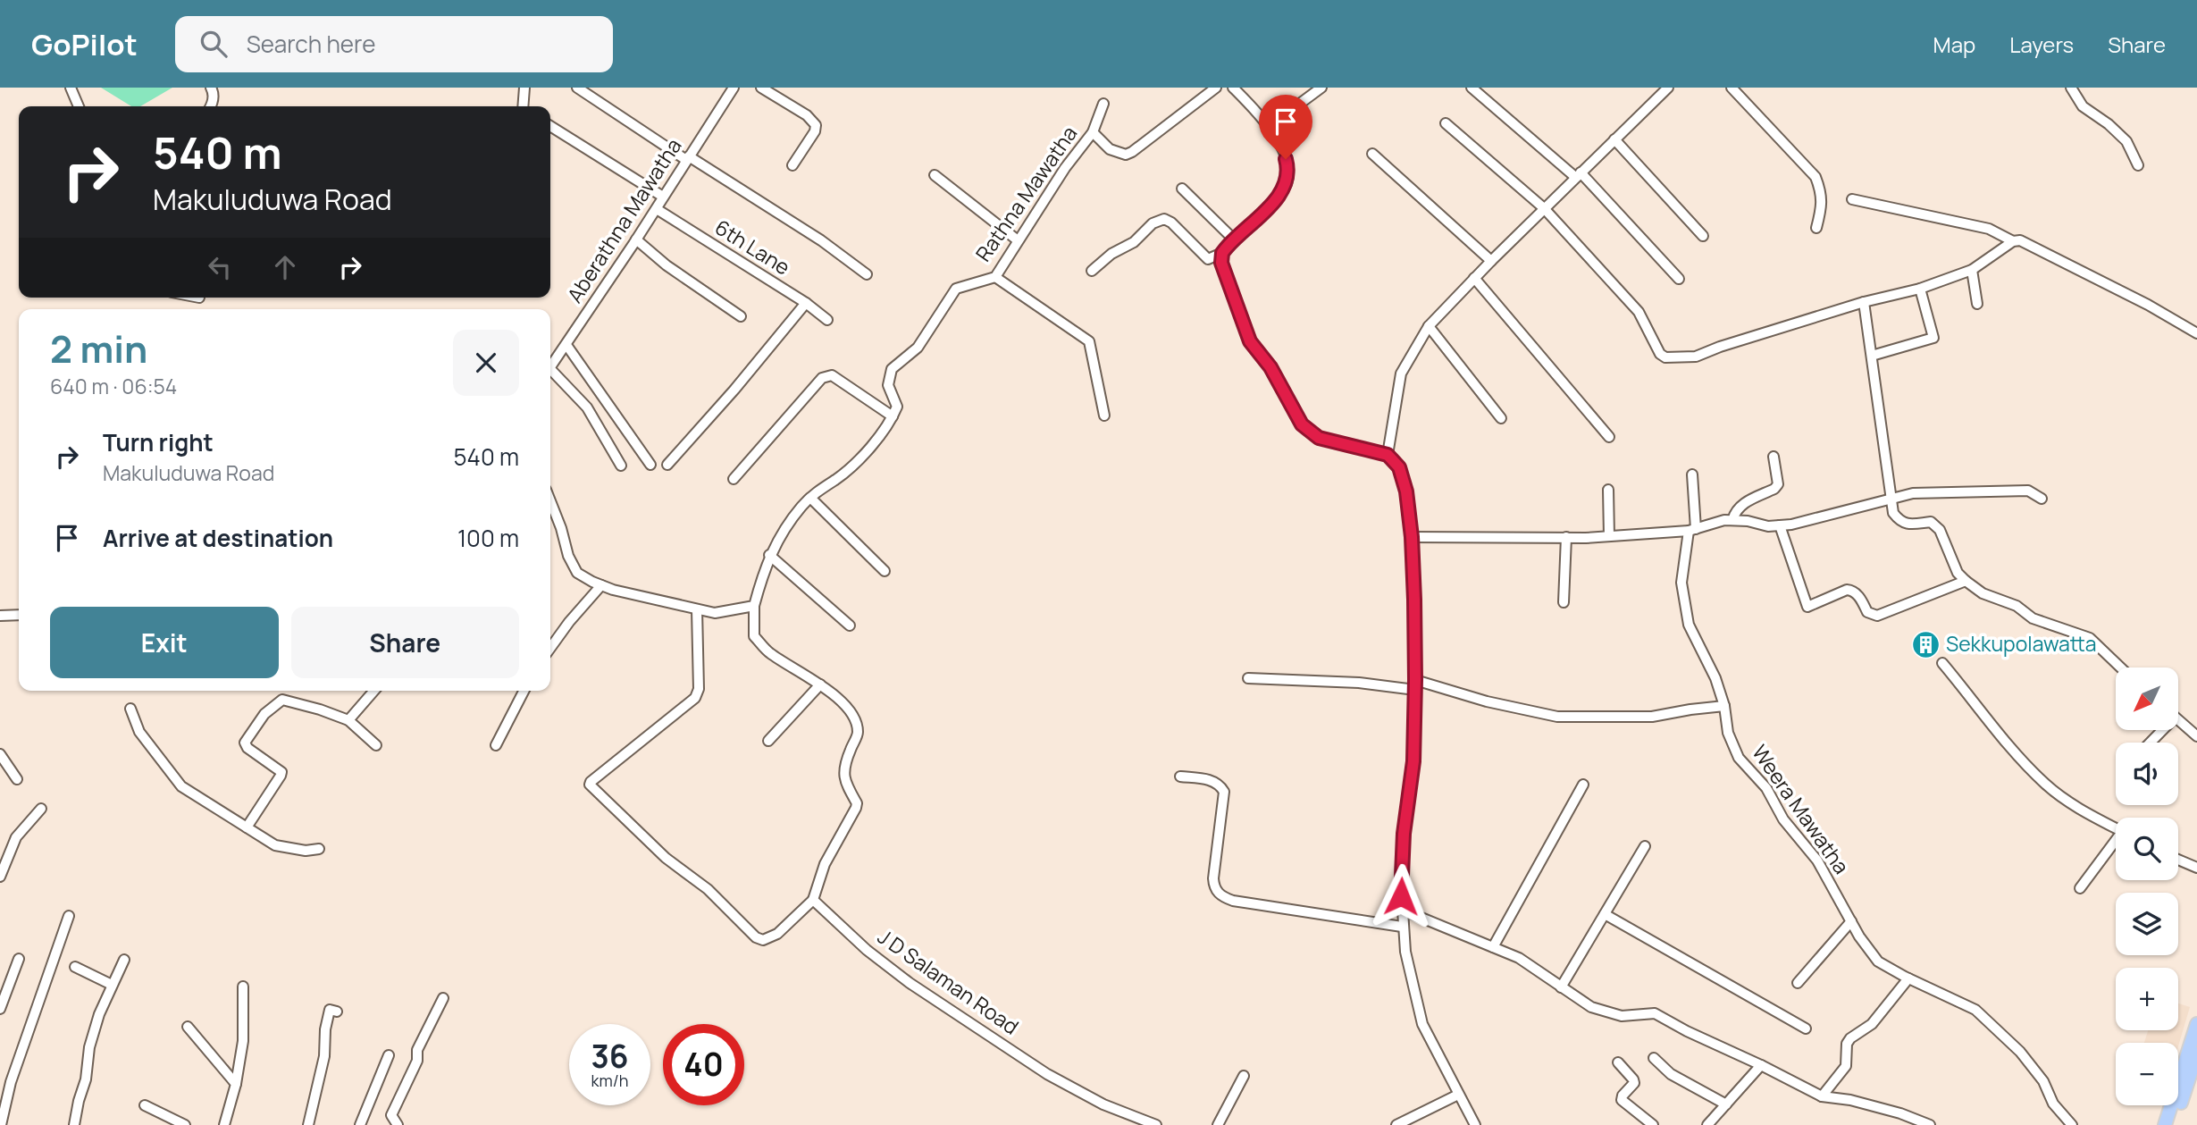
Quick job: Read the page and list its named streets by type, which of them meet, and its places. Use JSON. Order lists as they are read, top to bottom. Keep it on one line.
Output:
{"streets":{"street":["Rathna Mawatha","Aberathna Mawatha","6th Lane","Weera Mawatha","J D Salaman Road"]},"crossings":[["Aberathna Mawatha","6th Lane"]],"places":{"building":["Sekkupolawatta"]},"north":"bottom left","page":{"header":"GoPilot","search":"Search here","nav":["Map","Layers","Share"],"turn":["540 m","Makuluduwa Road"],"heading":["2 min","640 m · 06:54"],"list":[{"name":"Turn right","note":"Makuluduwa Road","value":"540 m"},{"name":"Arrive at destination","value":"100 m"}],"buttons":["Exit","Share"],"map_buttons":["+","−"],"speed":"36 km/h","limit":"40"}}
